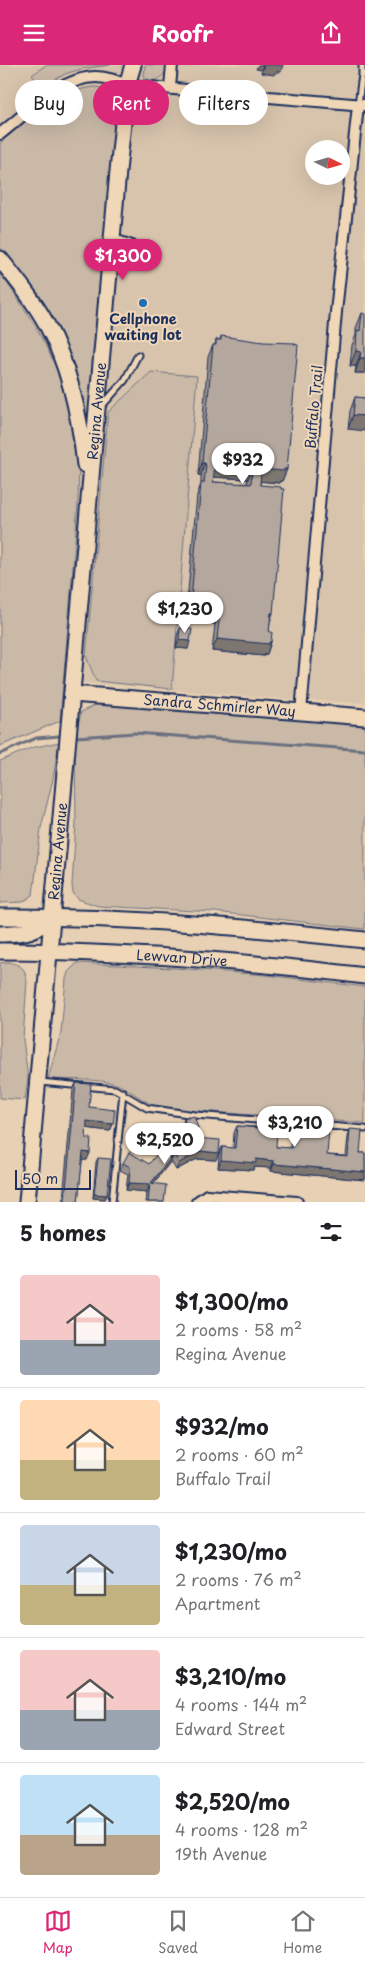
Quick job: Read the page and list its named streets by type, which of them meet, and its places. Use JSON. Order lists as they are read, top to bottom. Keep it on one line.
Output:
{"streets":{"street":["Buffalo Trail","Regina Avenue","Sandra Schmirler Way","Lewvan Drive"]},"crossings":[["Buffalo Trail","Sandra Schmirler Way"],["Regina Avenue","Sandra Schmirler Way"],["Regina Avenue","Lewvan Drive"]],"places":["Cellphone waiting lot"],"scale_bar":"50 m","north":"right","page":{"header":"Roofr","chip":["Buy","Rent","Filters"],"price":["$1,300","$932","$1,230","$3,210","$2,520"],"scale":"50 m","heading":"5 homes","list":[{"name":"$1,300/mo","note":"2 rooms · 58 m² · Regina Avenue"},{"name":"$932/mo","note":"2 rooms · 60 m² · Buffalo Trail"},{"name":"$1,230/mo","note":"2 rooms · 76 m² · Apartment"},{"name":"$3,210/mo","note":"4 rooms · 144 m² · Edward Street"},{"name":"$2,520/mo","note":"4 rooms · 128 m² · 19th Avenue"}],"tabs":["Map","Saved","Home"]}}
